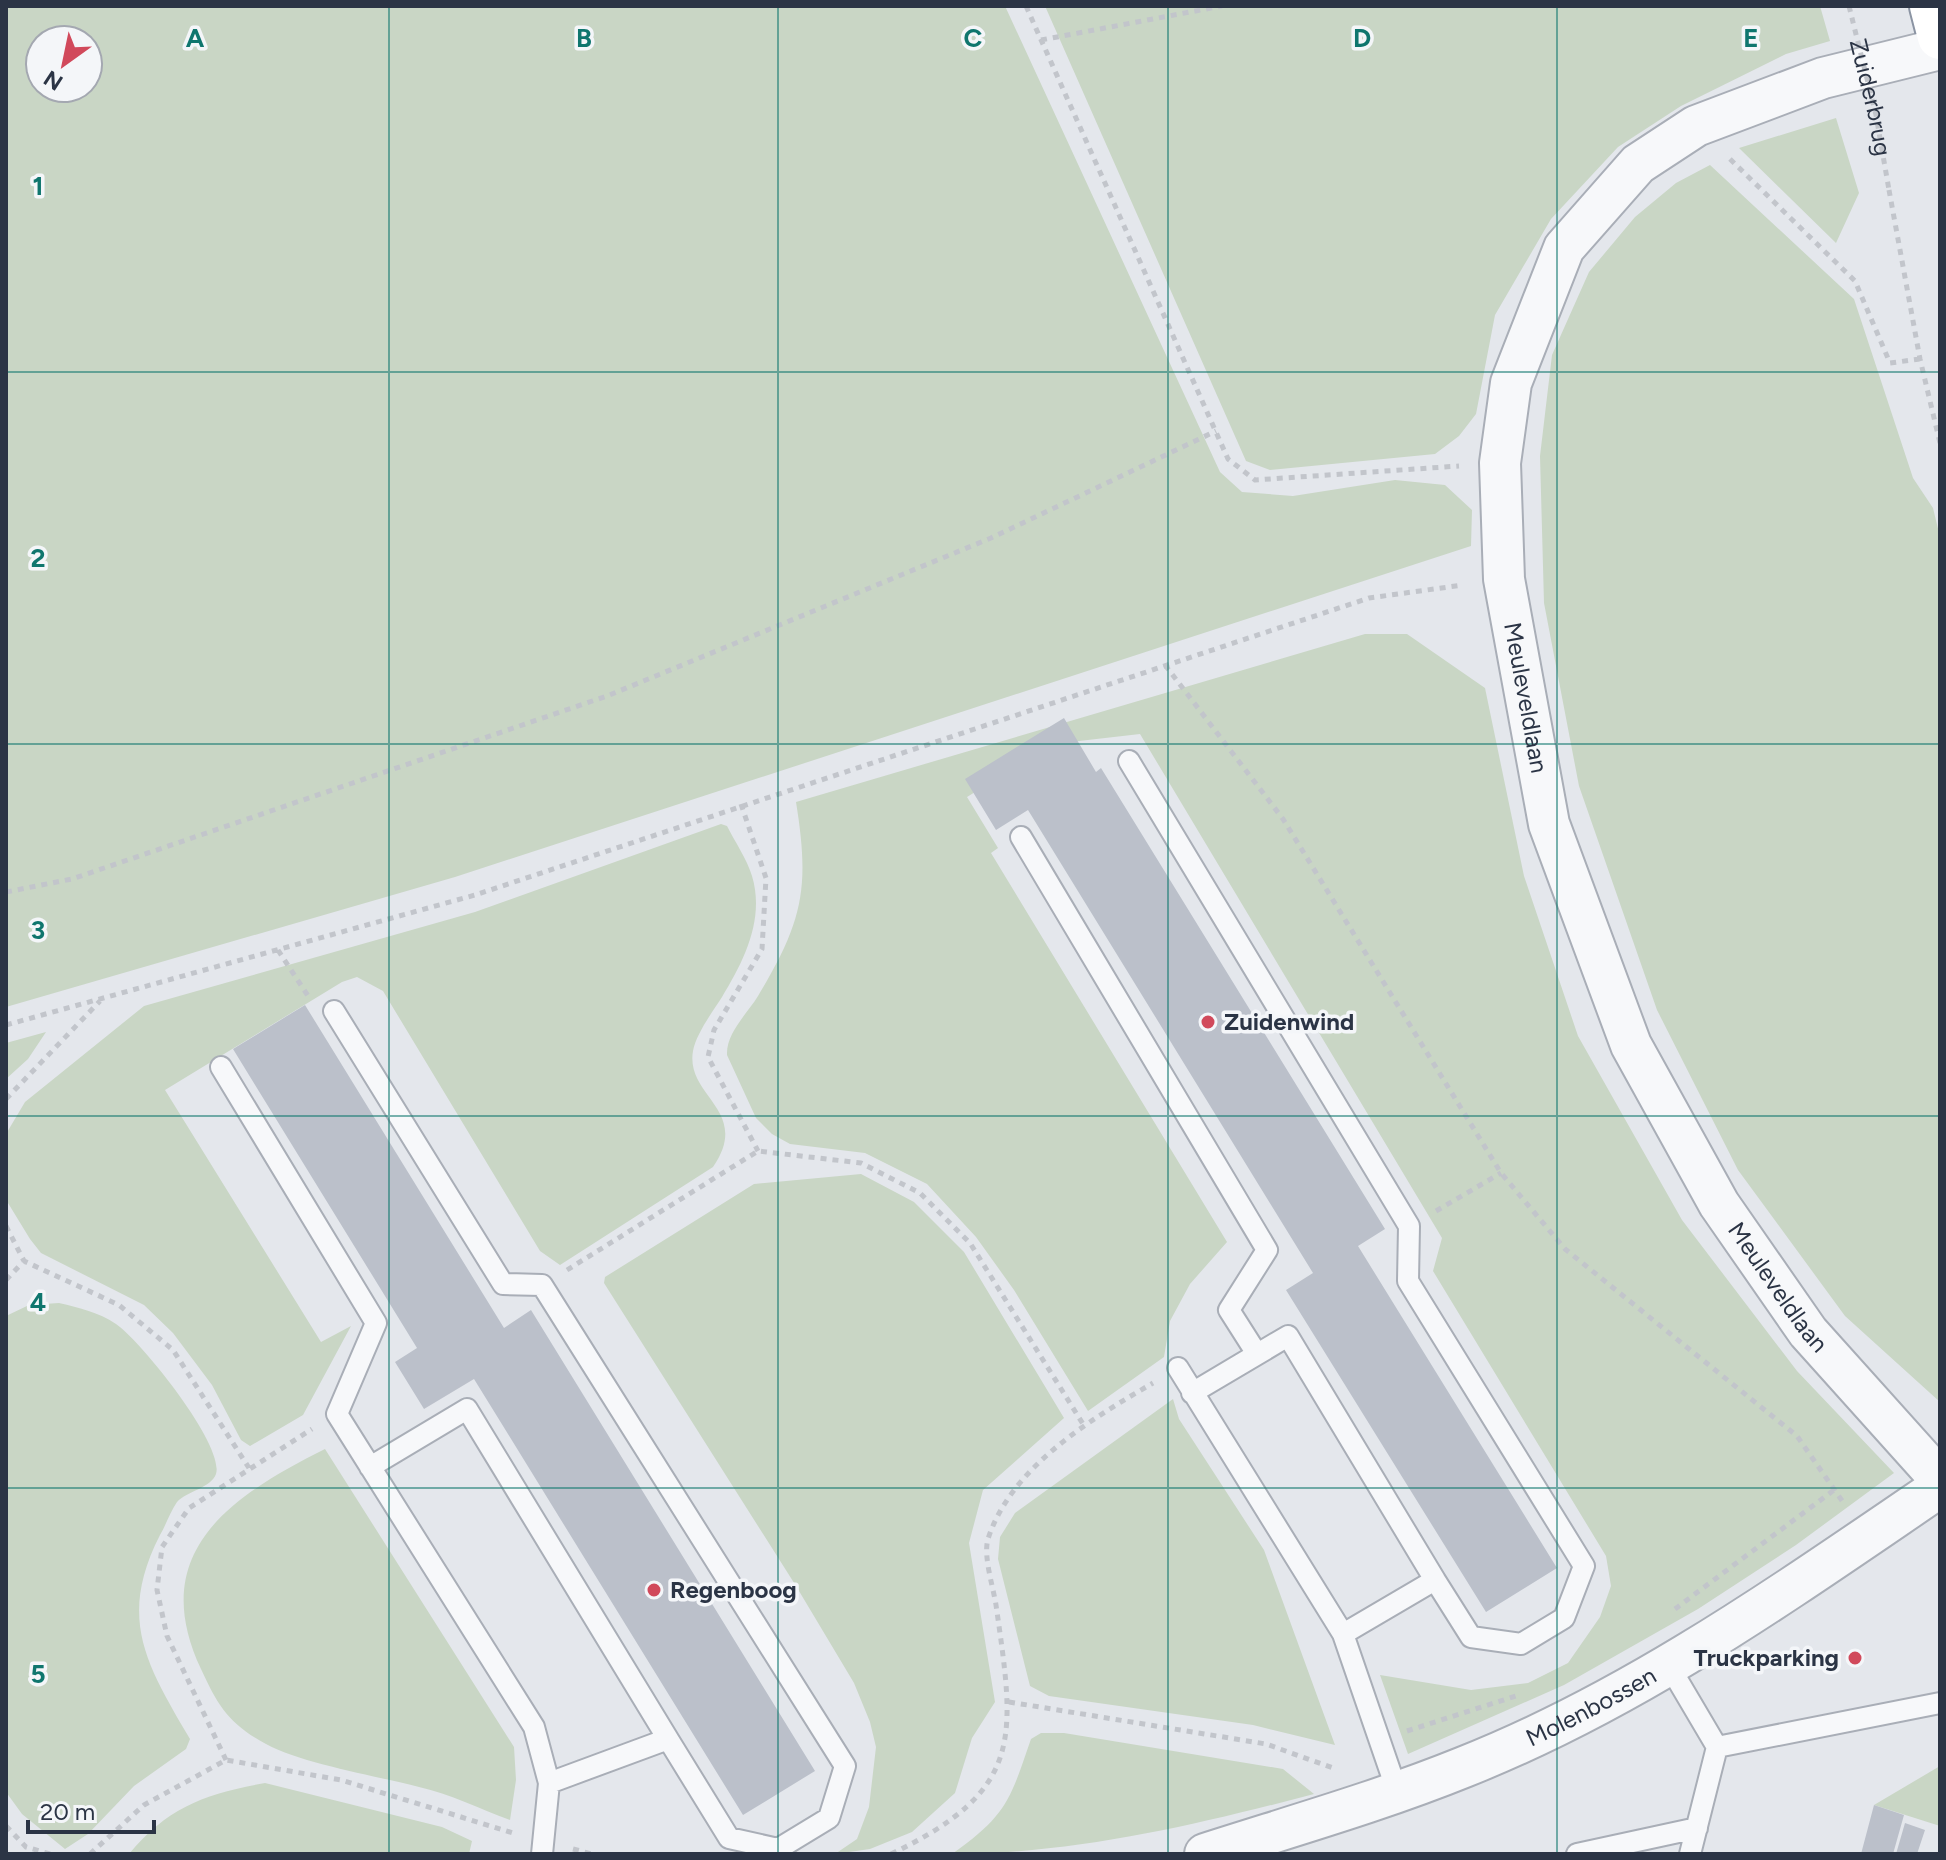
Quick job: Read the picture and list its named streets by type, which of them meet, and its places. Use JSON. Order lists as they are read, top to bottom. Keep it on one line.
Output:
{"streets":{"street":["Meuleveldlaan","Molenbossen"],"path":["Zuiderbrug"]},"places":["Zuidenwind","Regenboog","Truckparking"],"scale_bar":"20 m","north":"bottom left","grid":{"columns":["A","B","C","D","E"],"rows":["1","2","3","4","5"]}}
